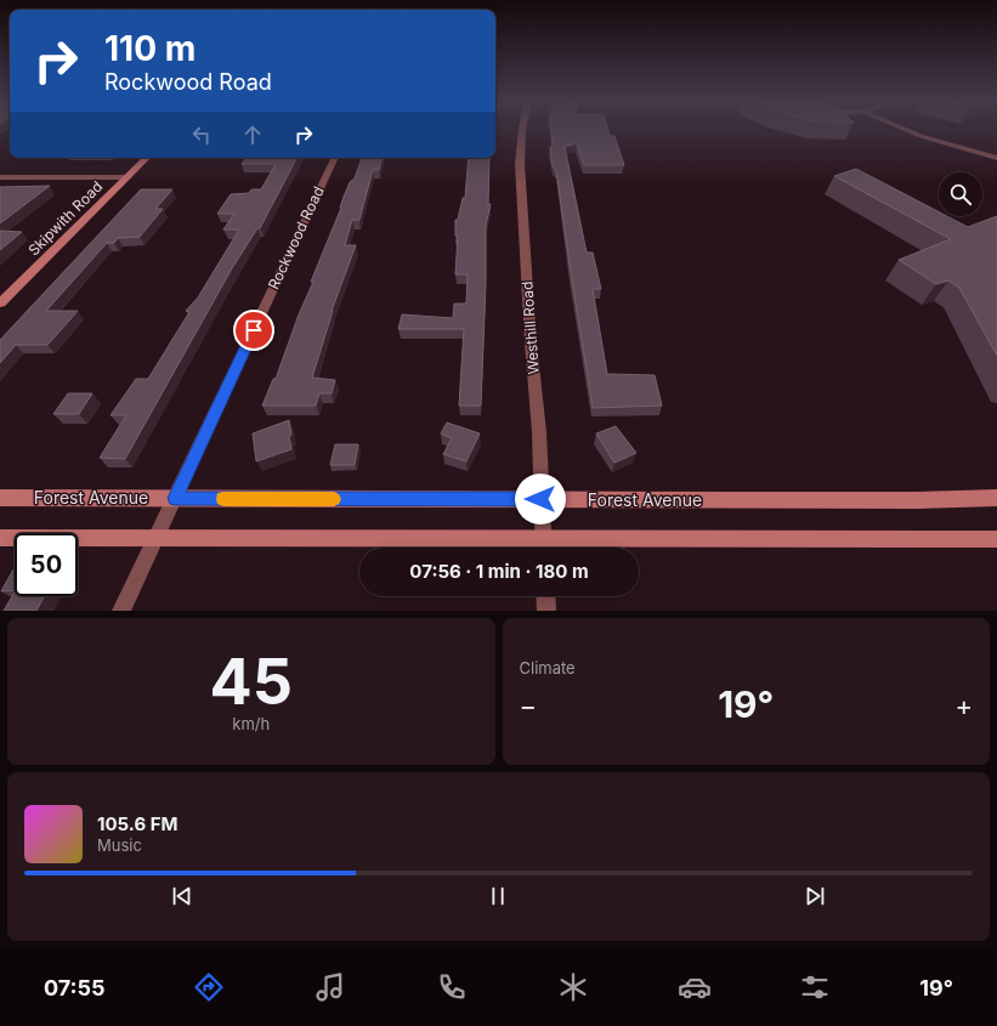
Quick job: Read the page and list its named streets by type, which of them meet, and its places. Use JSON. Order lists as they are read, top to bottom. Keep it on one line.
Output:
{"streets":{"main road":["Skipwith Road","Forest Avenue"],"street":["Rockwood Road","Westhill Road"]},"crossings":[["Rockwood Road","Forest Avenue"],["Westhill Road","Forest Avenue"]],"page":{"turn":["110 m","Rockwood Road"],"limit":"50","trip":"07:56 · 1 min · 180 m","tile":[["45","km/h"],"Climate"],"heat":["−","19°","+"],"song":["105.6 FM","Music"],"tabs":["07:55","19°"]}}
